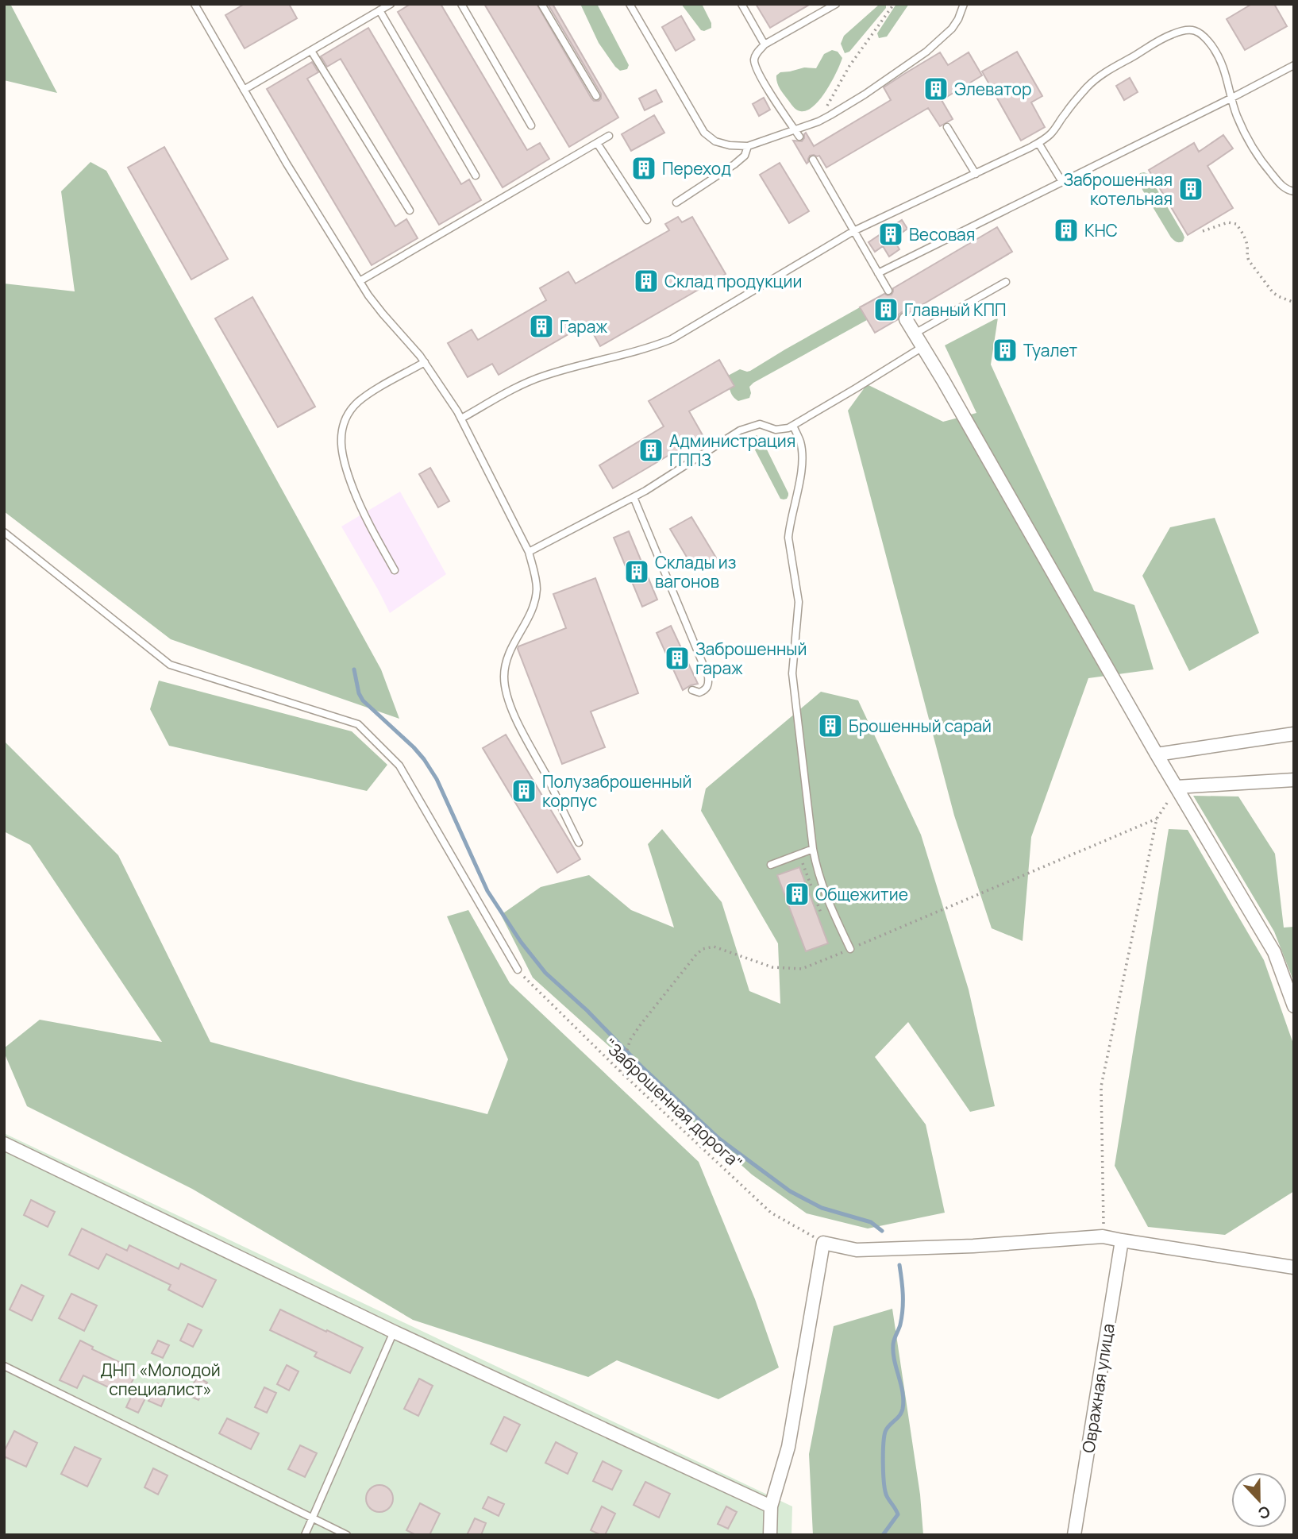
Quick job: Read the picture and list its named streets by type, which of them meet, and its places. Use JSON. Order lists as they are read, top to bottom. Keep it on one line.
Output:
{"streets":{"street":["Овражная улица"],"path":["\"Заброшенная дорога\""]},"parks":["ДНП «Молодой специалист»"],"places":{"building":["Элеватор","Переход","Заброшенная котельная","КНС","Весовая","Склад продукции","Главный КПП","Гараж","Туалет","Администрация ГППЗ","Склады из вагонов","Заброшенный гараж","Брошенный сарай","Полузаброшенный корпус","Общежитие"]},"north":"bottom"}
